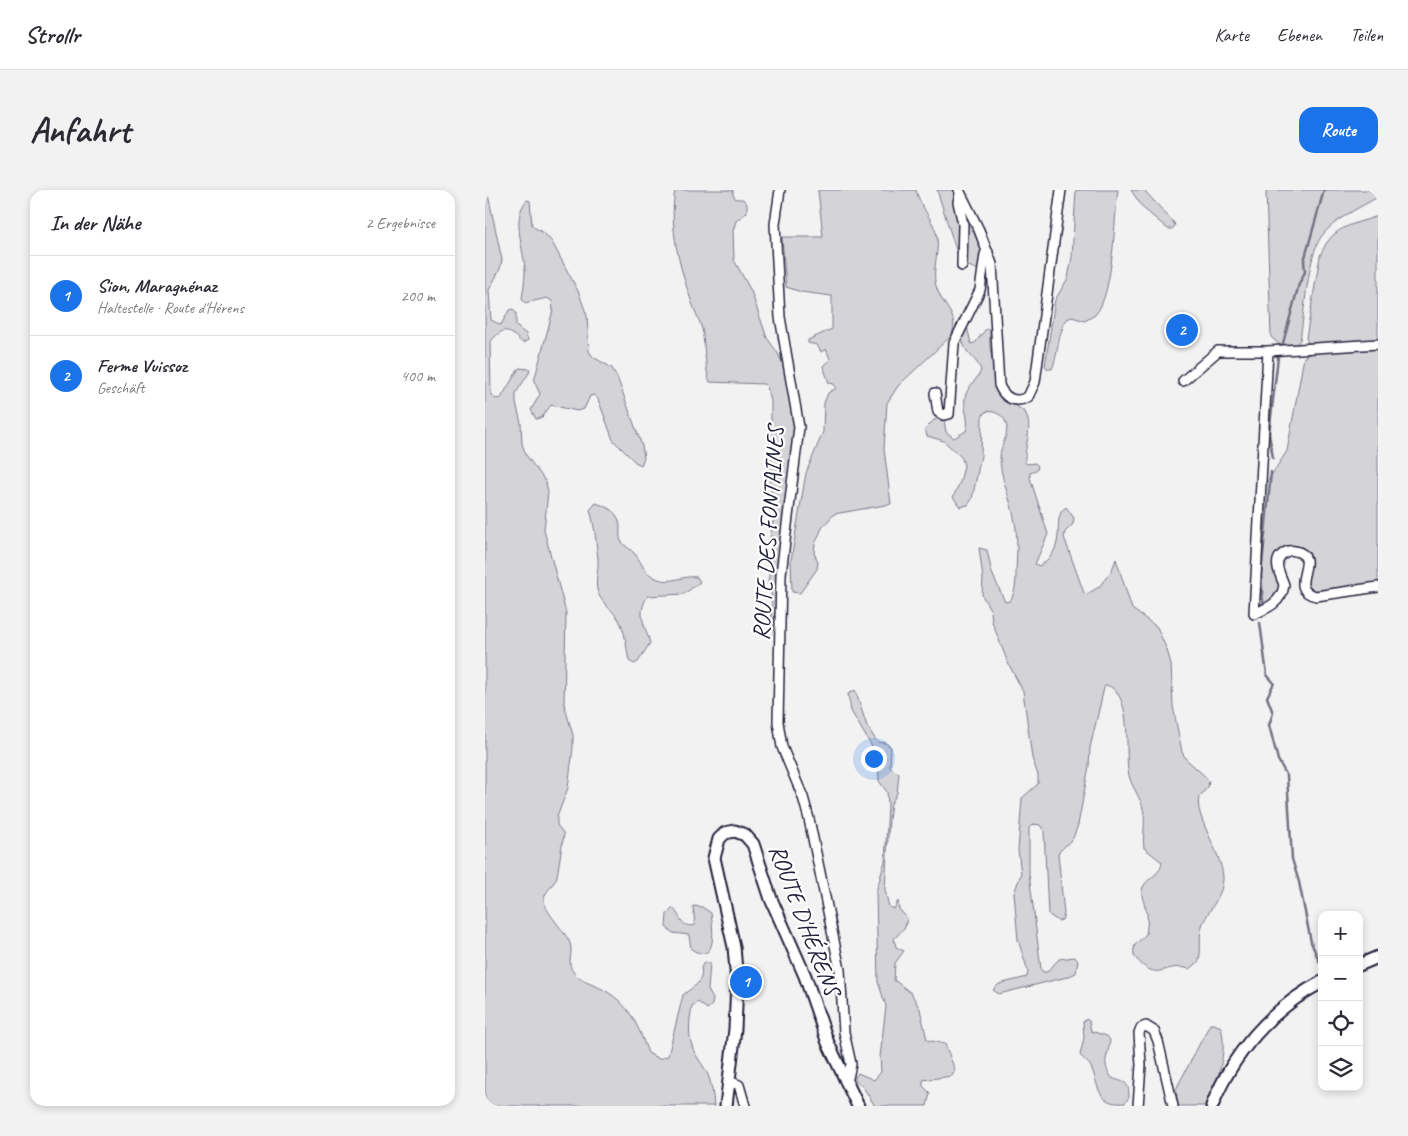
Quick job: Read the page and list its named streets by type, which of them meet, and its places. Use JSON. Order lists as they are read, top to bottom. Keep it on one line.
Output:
{"streets":{"main road":["ROUTE D'HÉRENS"],"street":["ROUTE DES FONTAINES"]},"crossings":[["ROUTE DES FONTAINES","ROUTE D'HÉRENS"]],"page":{"header":"Strollr","nav":["Karte","Ebenen","Teilen"],"buttons":"Route","title":"Anfahrt","heading":["In der Nähe","2 Ergebnisse"],"list":[{"mark":"1","name":"Sion, Maragnénaz","note":"Haltestelle · Route d'Hérens","value":"200 m"},{"mark":"2","name":"Ferme Vuissoz","note":"Geschäft","value":"400 m"}],"pins":["2","1"],"map_buttons":["+","−"]}}
